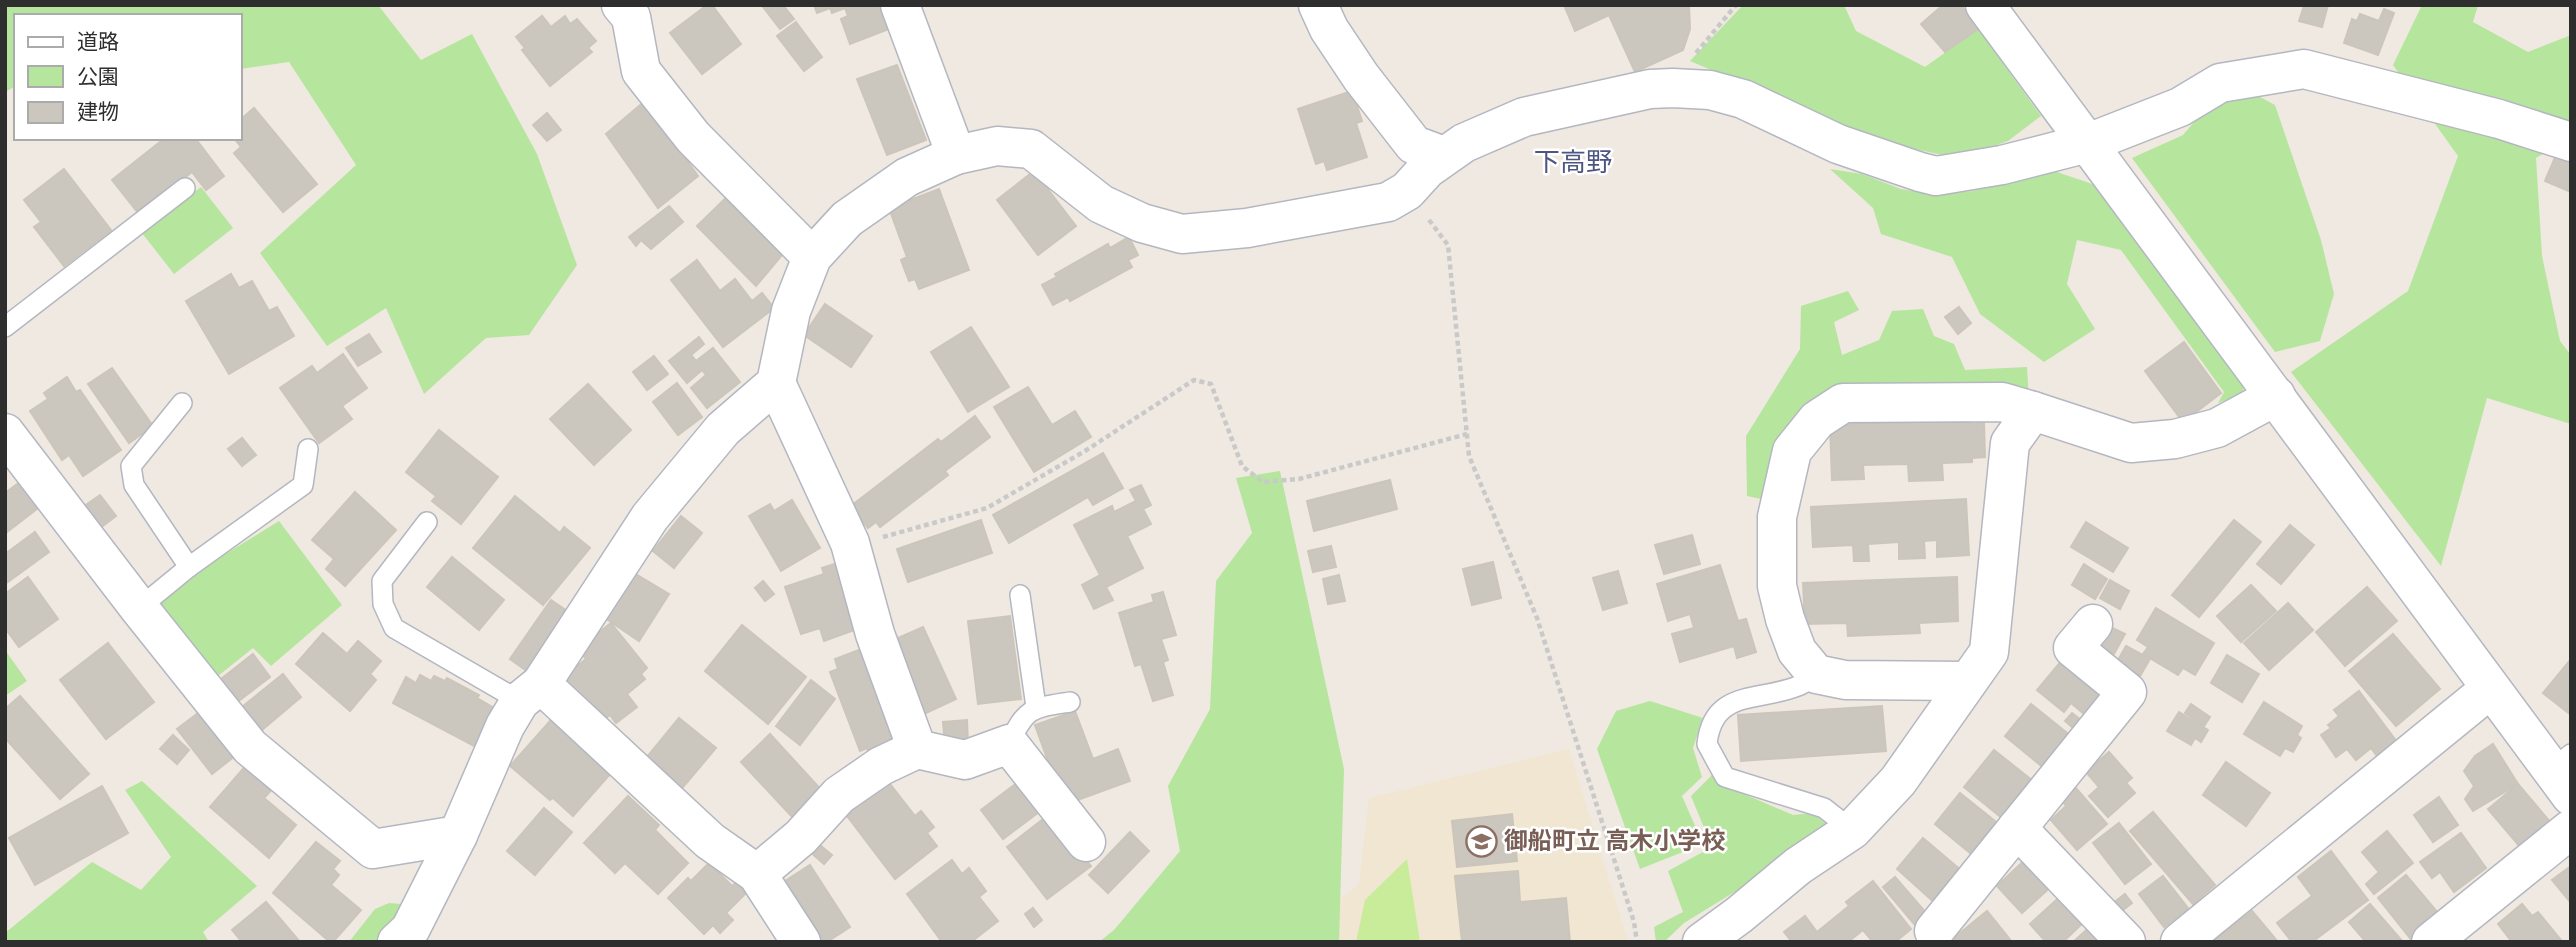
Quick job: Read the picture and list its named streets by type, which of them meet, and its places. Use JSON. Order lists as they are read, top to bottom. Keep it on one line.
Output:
{"districts":["下高野"],"places":{"school or university":["御船町立 高木小学校"]},"legend":["道路","公園","建物"]}
